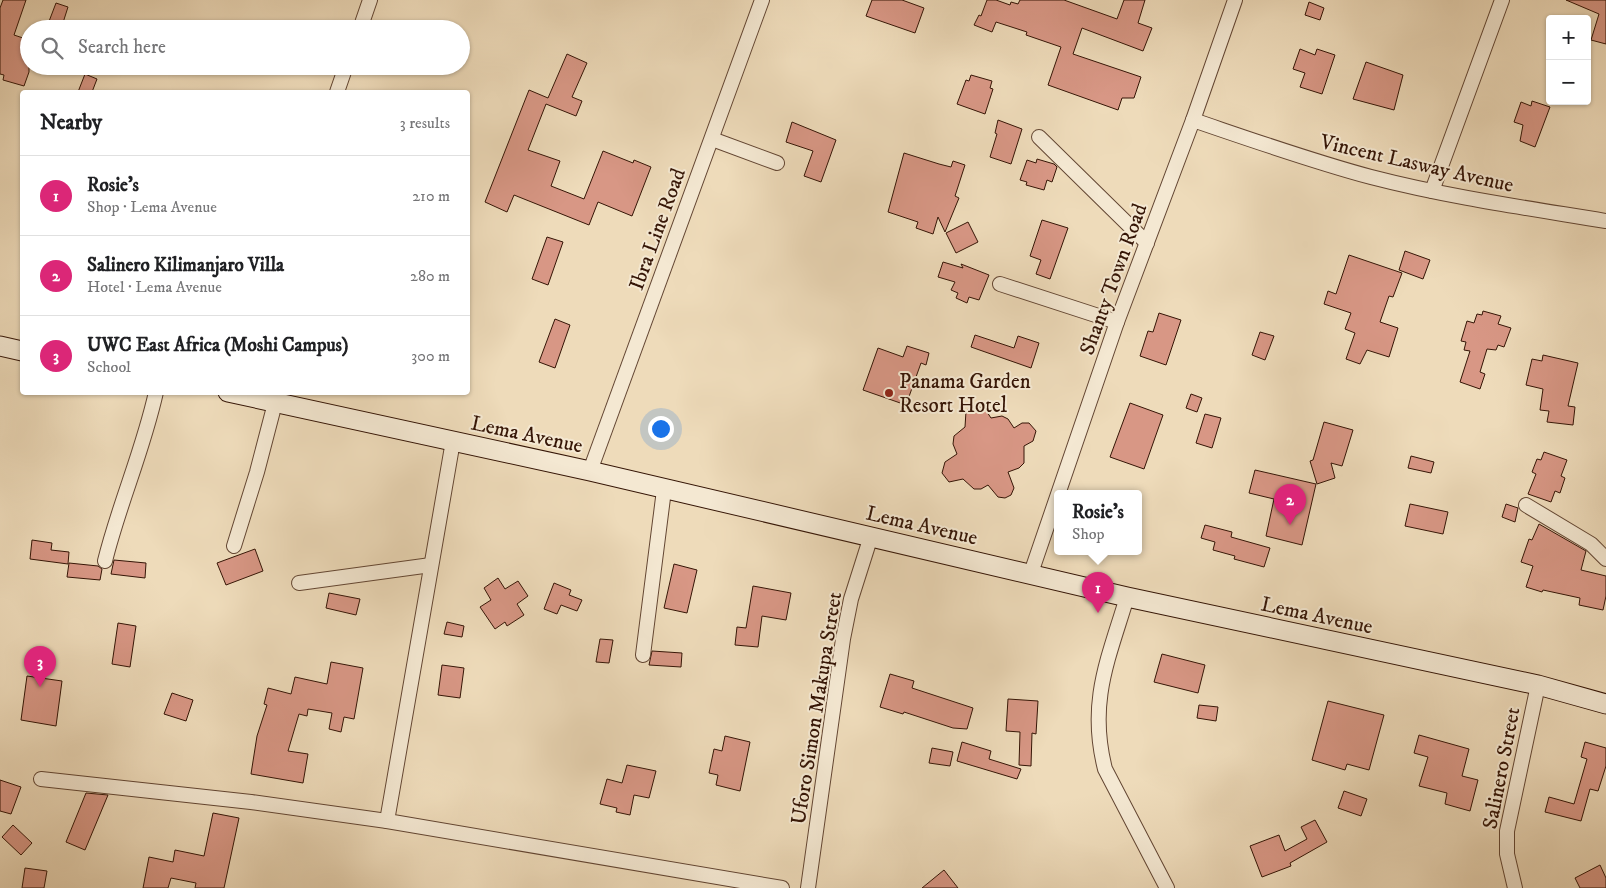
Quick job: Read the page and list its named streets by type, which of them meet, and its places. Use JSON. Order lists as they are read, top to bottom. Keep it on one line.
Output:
{"streets":{"main road":["Lema Avenue"],"street":["Vincent Lasway Avenue","Ibra Line Road","Shanty Town Road","Uforo Simon Makupa Street","Salinero Street"]},"crossings":[["Vincent Lasway Avenue","Shanty Town Road"],["Ibra Line Road","Lema Avenue"],["Shanty Town Road","Lema Avenue"],["Lema Avenue","Uforo Simon Makupa Street"],["Lema Avenue","Salinero Street"]],"places":["Panama Garden Resort Hotel"],"page":{"map_buttons":["+","−"],"search":"Search here","heading":["Nearby","3 results"],"list":[{"mark":"1","name":"Rosie's","note":"Shop · Lema Avenue","value":"210 m"},{"mark":"2","name":"Salinero Kilimanjaro Villa","note":"Hotel · Lema Avenue","value":"280 m"},{"mark":"3","name":"UWC East Africa (Moshi Campus)","note":"School","value":"300 m"}],"pins":["2","1","3"],"popup":["Rosie's","Shop"]}}
